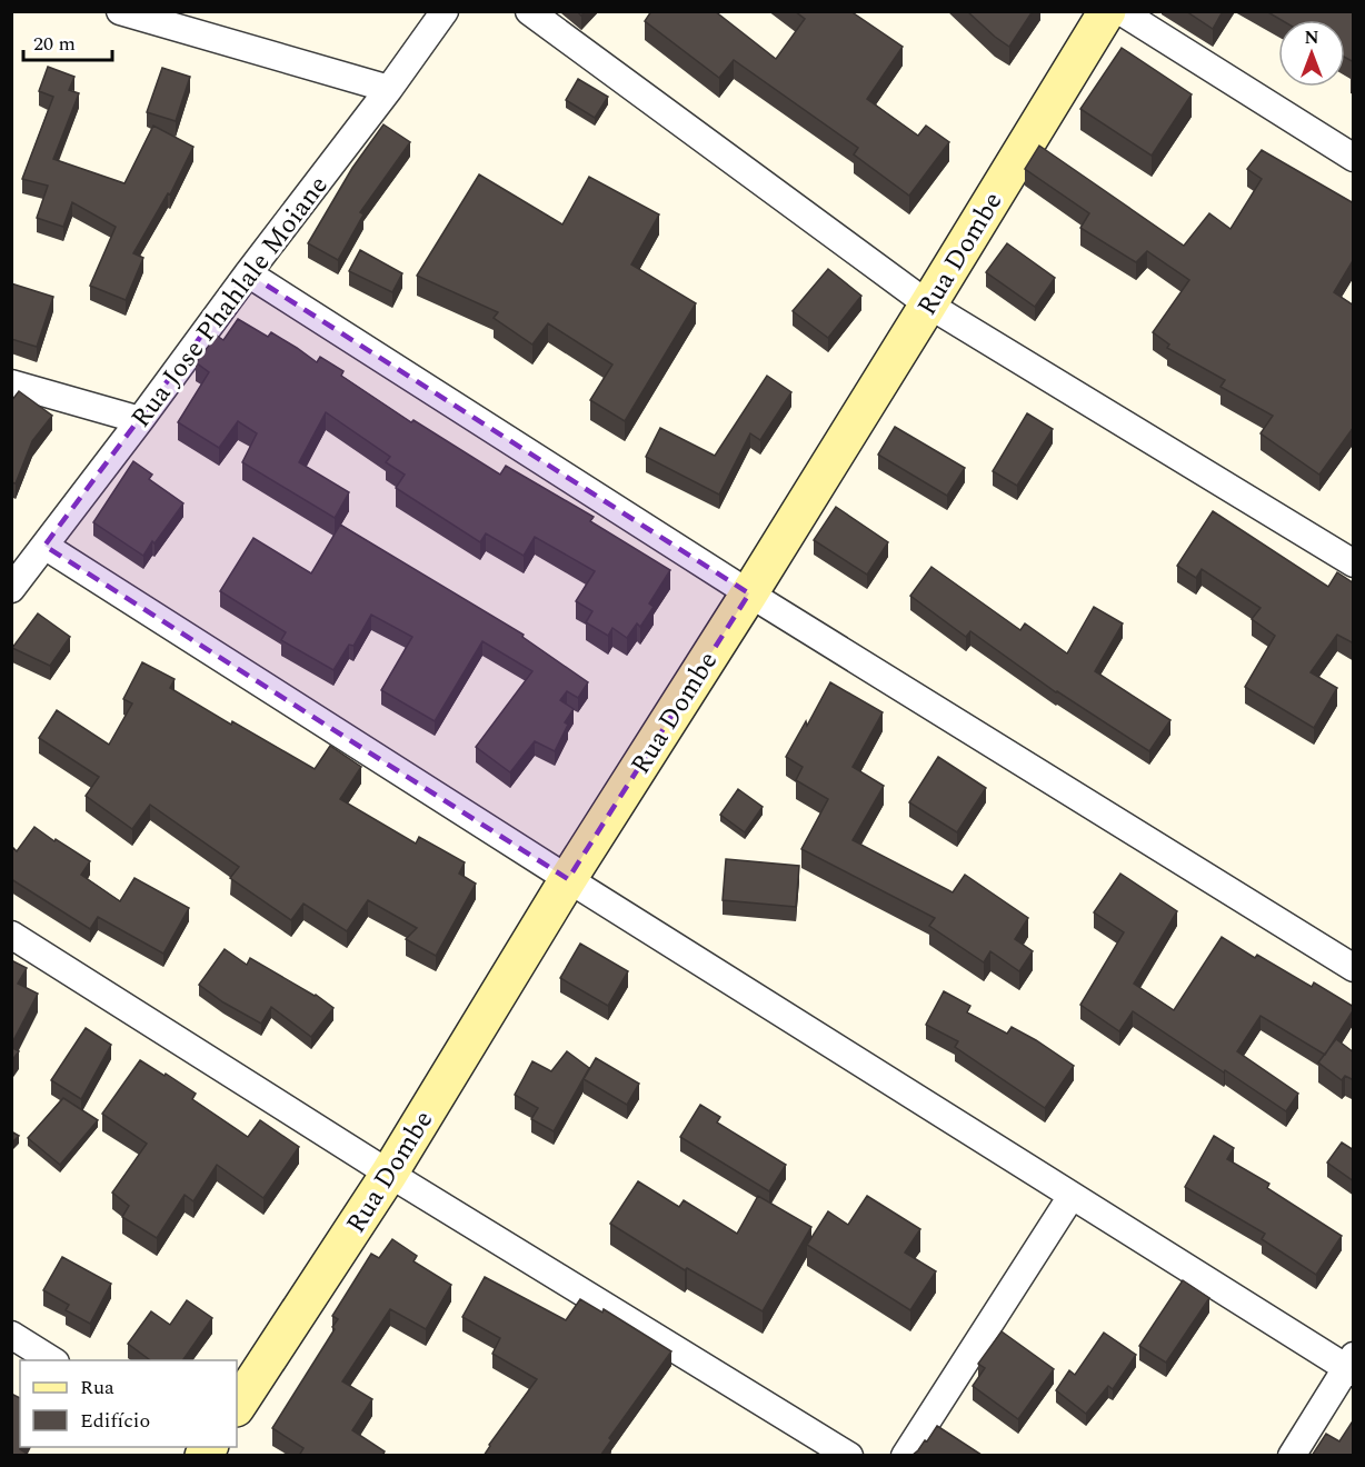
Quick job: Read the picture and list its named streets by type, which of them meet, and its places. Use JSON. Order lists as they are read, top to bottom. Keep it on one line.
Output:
{"streets":{"street":["Rua Dombe","Rua Jose Phahlale Moiane"]},"legend":["Rua","Edifício"],"scale_bar":"20 m","north":"top"}
